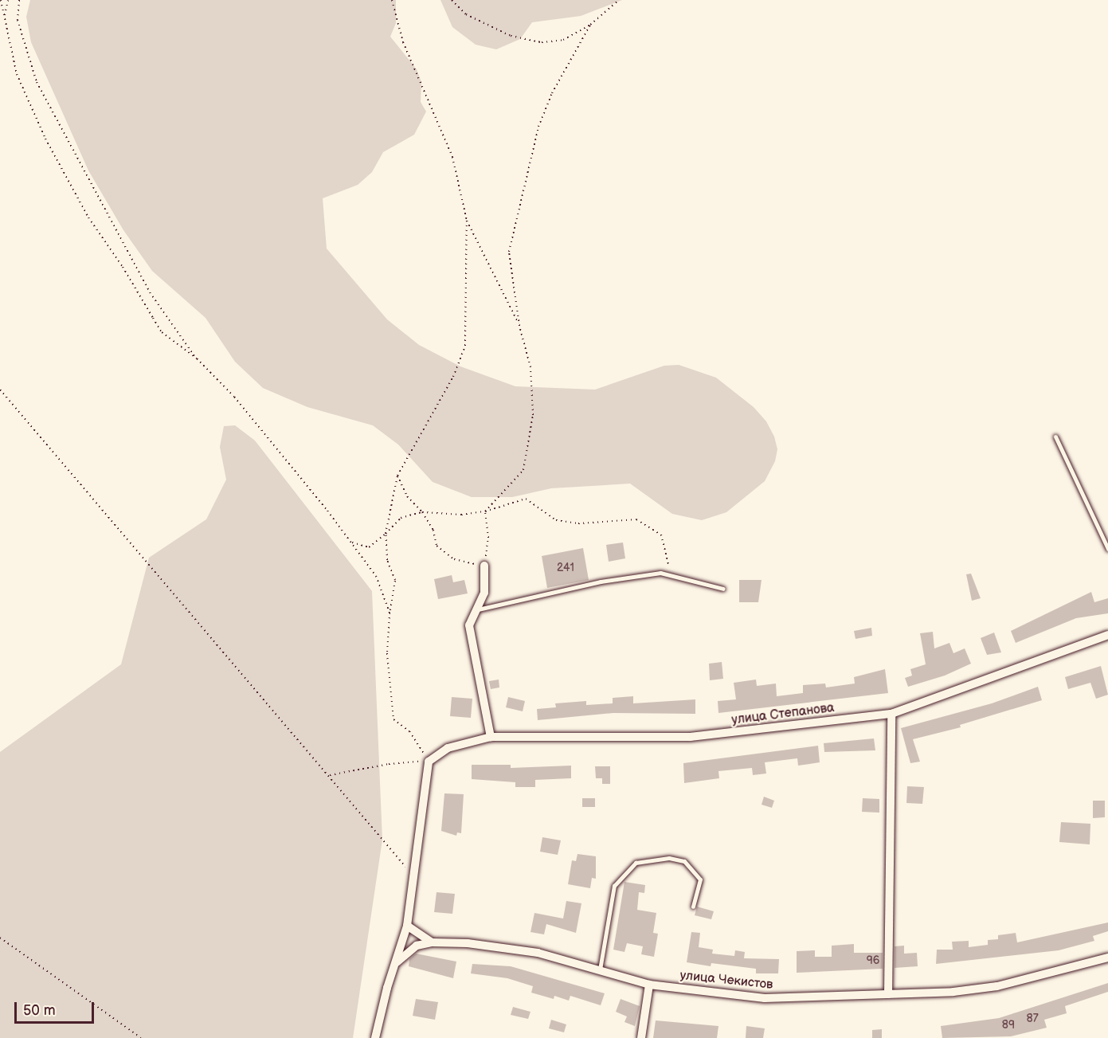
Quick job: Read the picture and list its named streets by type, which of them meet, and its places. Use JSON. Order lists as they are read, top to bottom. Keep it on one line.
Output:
{"streets":{"street":["улица Степанова","улица Чекистов"]},"house_numbers":["241","96","87","89"],"scale_bar":"50 m"}
